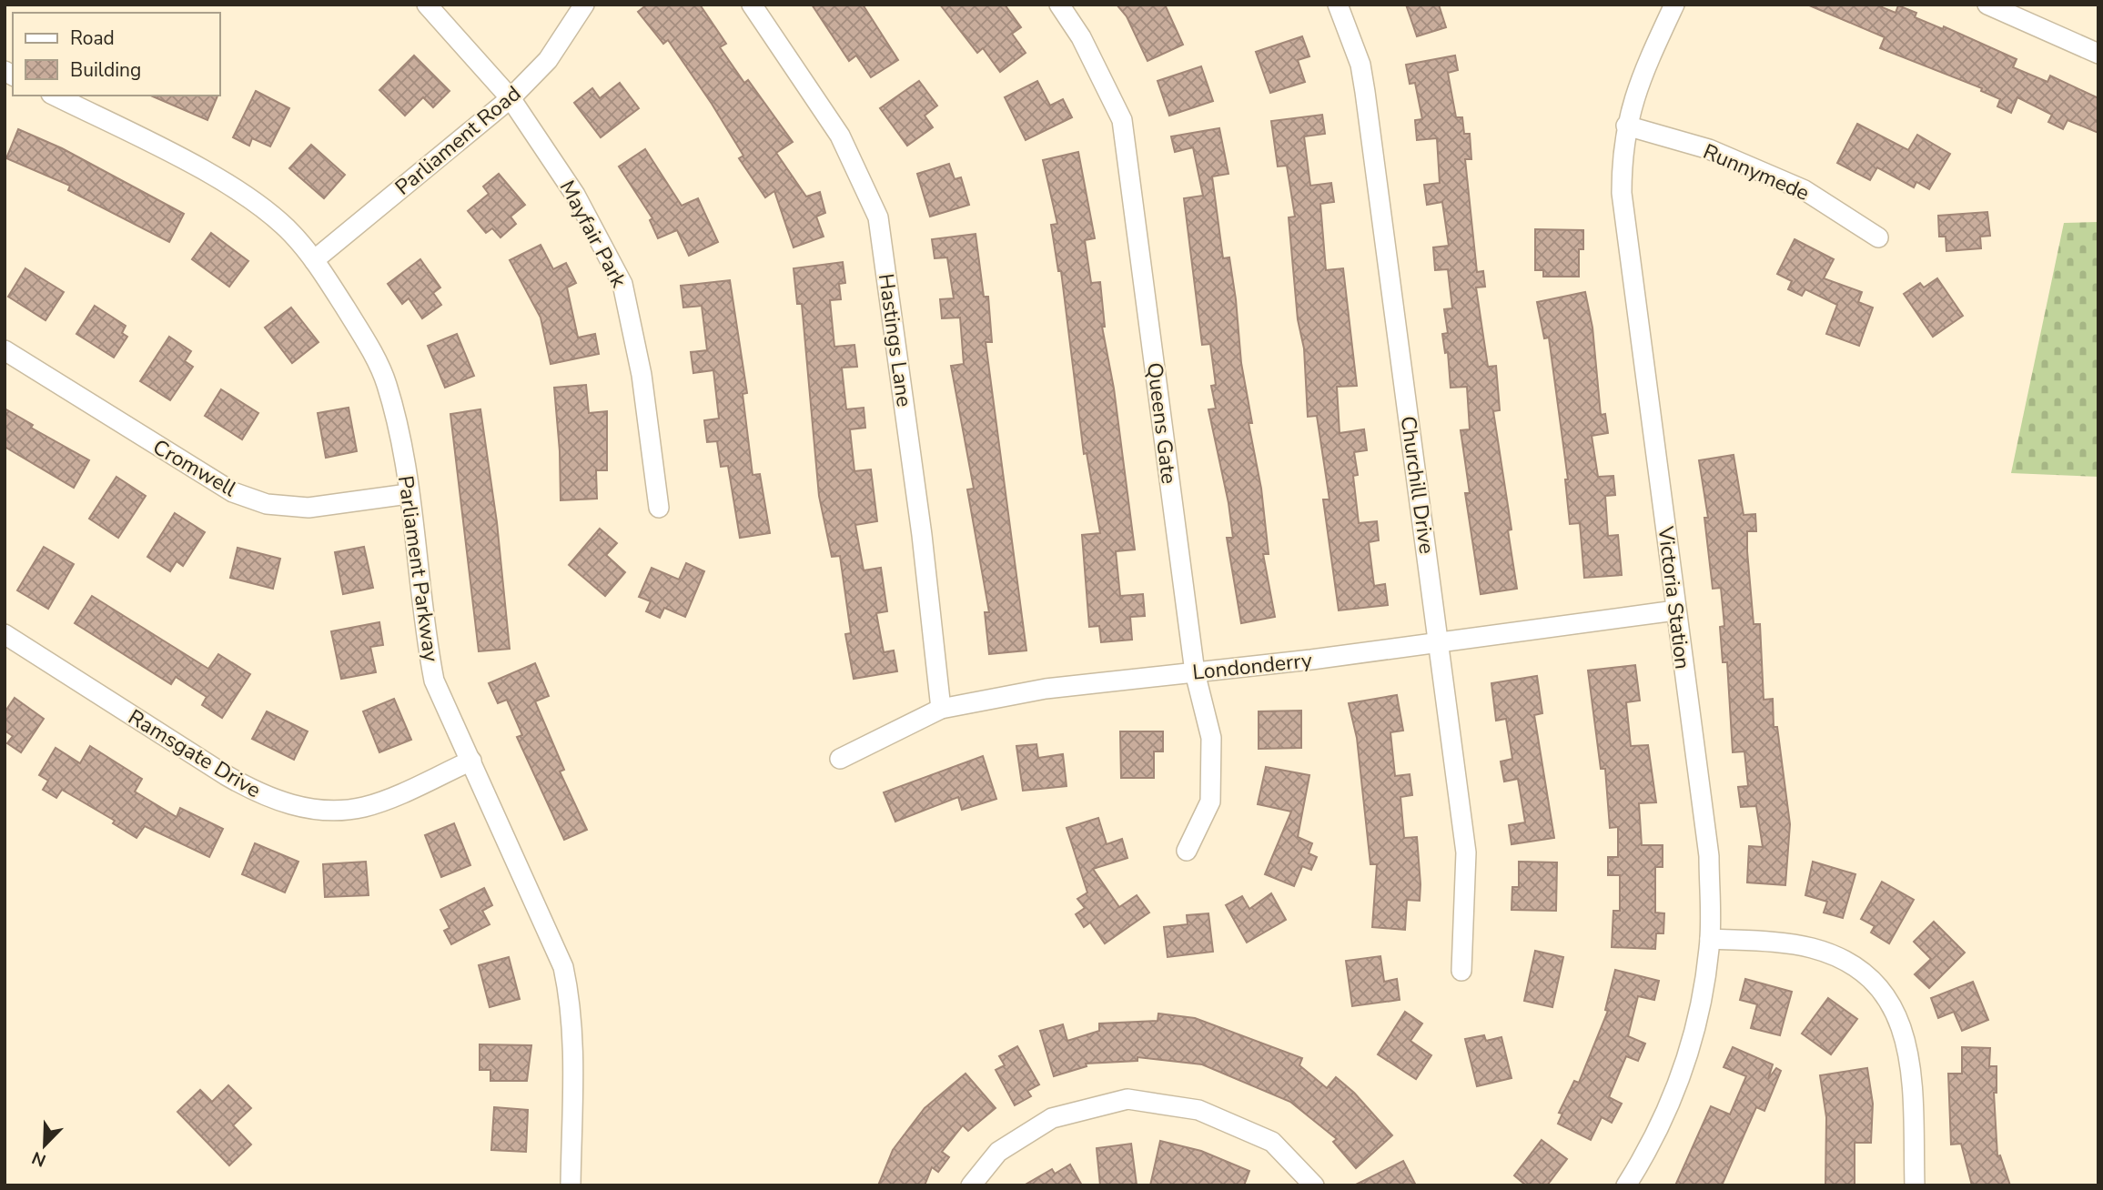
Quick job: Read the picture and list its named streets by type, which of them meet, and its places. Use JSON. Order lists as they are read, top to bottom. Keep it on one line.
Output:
{"streets":{"street":["Parliament Road","Runnymede","Mayfair Park","Hastings Lane","Queens Gate","Cromwell","Churchill Drive","Parliament Parkway","Victoria Station","Londonderry","Ramsgate Drive"]},"crossings":[["Parliament Road","Mayfair Park"],["Parliament Road","Parliament Parkway"],["Runnymede","Victoria Station"],["Hastings Lane","Londonderry"],["Queens Gate","Londonderry"],["Cromwell","Parliament Parkway"],["Churchill Drive","Londonderry"],["Parliament Parkway","Ramsgate Drive"],["Victoria Station","Londonderry"]],"legend":["Road","Building"],"north":"bottom left"}
